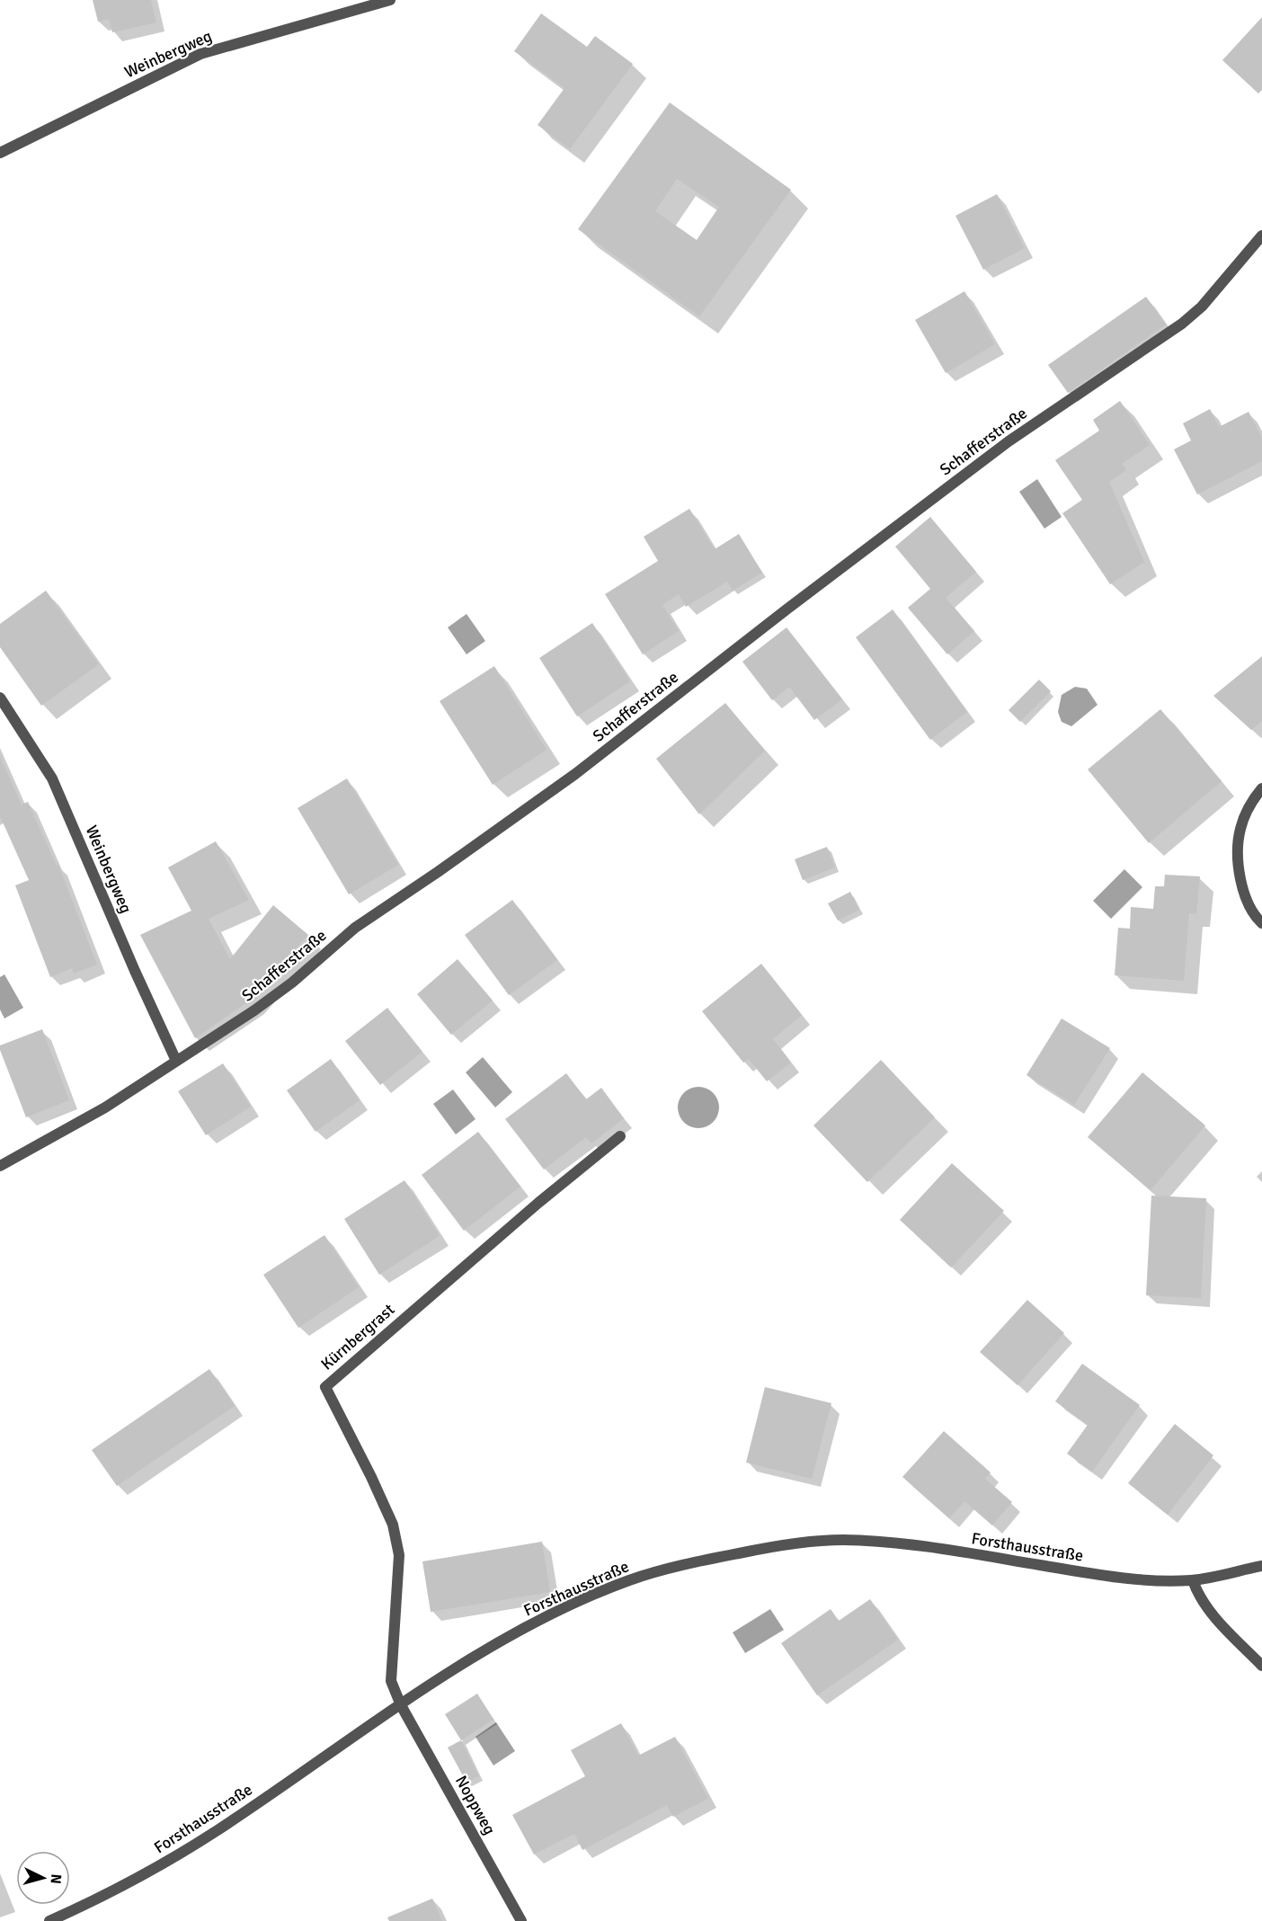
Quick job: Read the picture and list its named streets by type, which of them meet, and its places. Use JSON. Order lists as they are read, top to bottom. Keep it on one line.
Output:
{"streets":{"street":["Weinbergweg","Schafferstraße","Kürnbergrast","Forsthausstraße","Noppweg"]},"crossings":[["Weinbergweg","Schafferstraße"],["Kürnbergrast","Forsthausstraße"],["Kürnbergrast","Noppweg"],["Forsthausstraße","Noppweg"]],"north":"right"}
